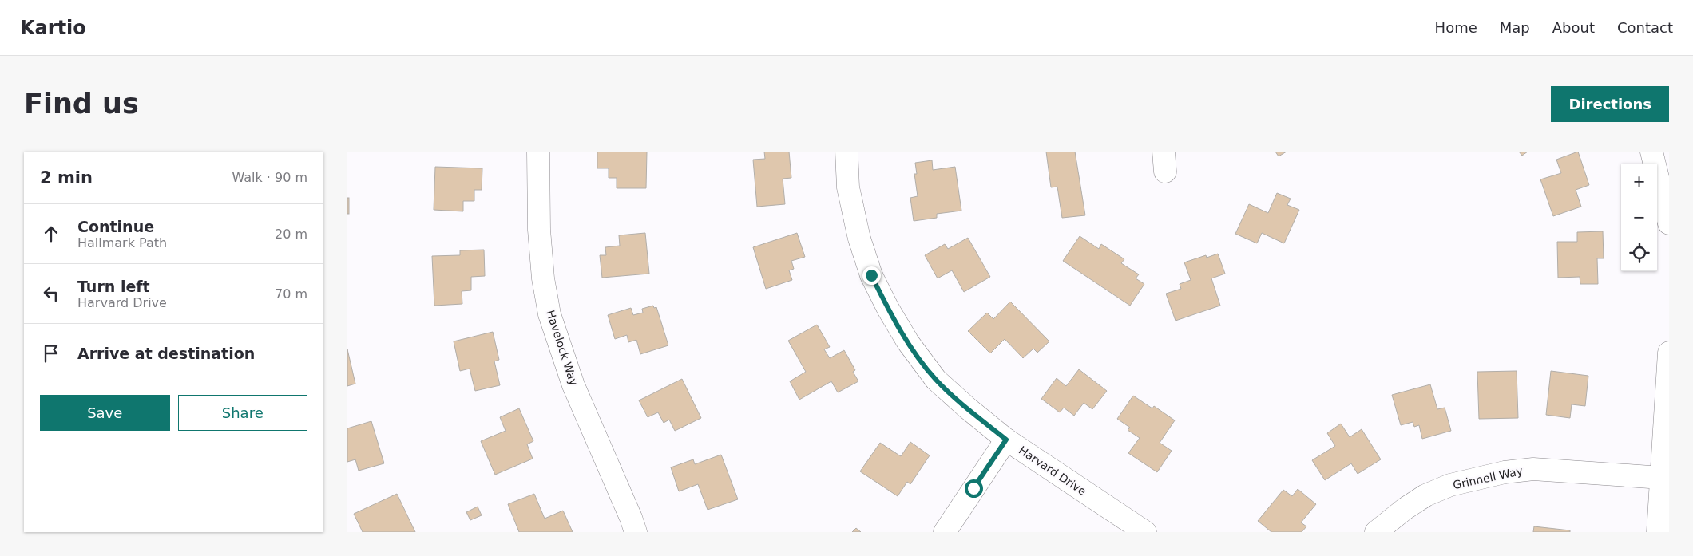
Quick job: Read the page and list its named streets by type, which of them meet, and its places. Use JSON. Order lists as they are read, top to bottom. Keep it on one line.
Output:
{"streets":{"street":["Havelock Way","Harvard Drive","Grinnell Way"]},"page":{"header":"Kartio","nav":["Home","Map","About","Contact"],"buttons":["Directions",["Save","Share"]],"title":"Find us","heading":["2 min","Walk · 90 m"],"map_buttons":["+","−"],"list":[["Continue","Hallmark Path","20 m"],["Turn left","Harvard Drive","70 m"],"Arrive at destination"]}}
